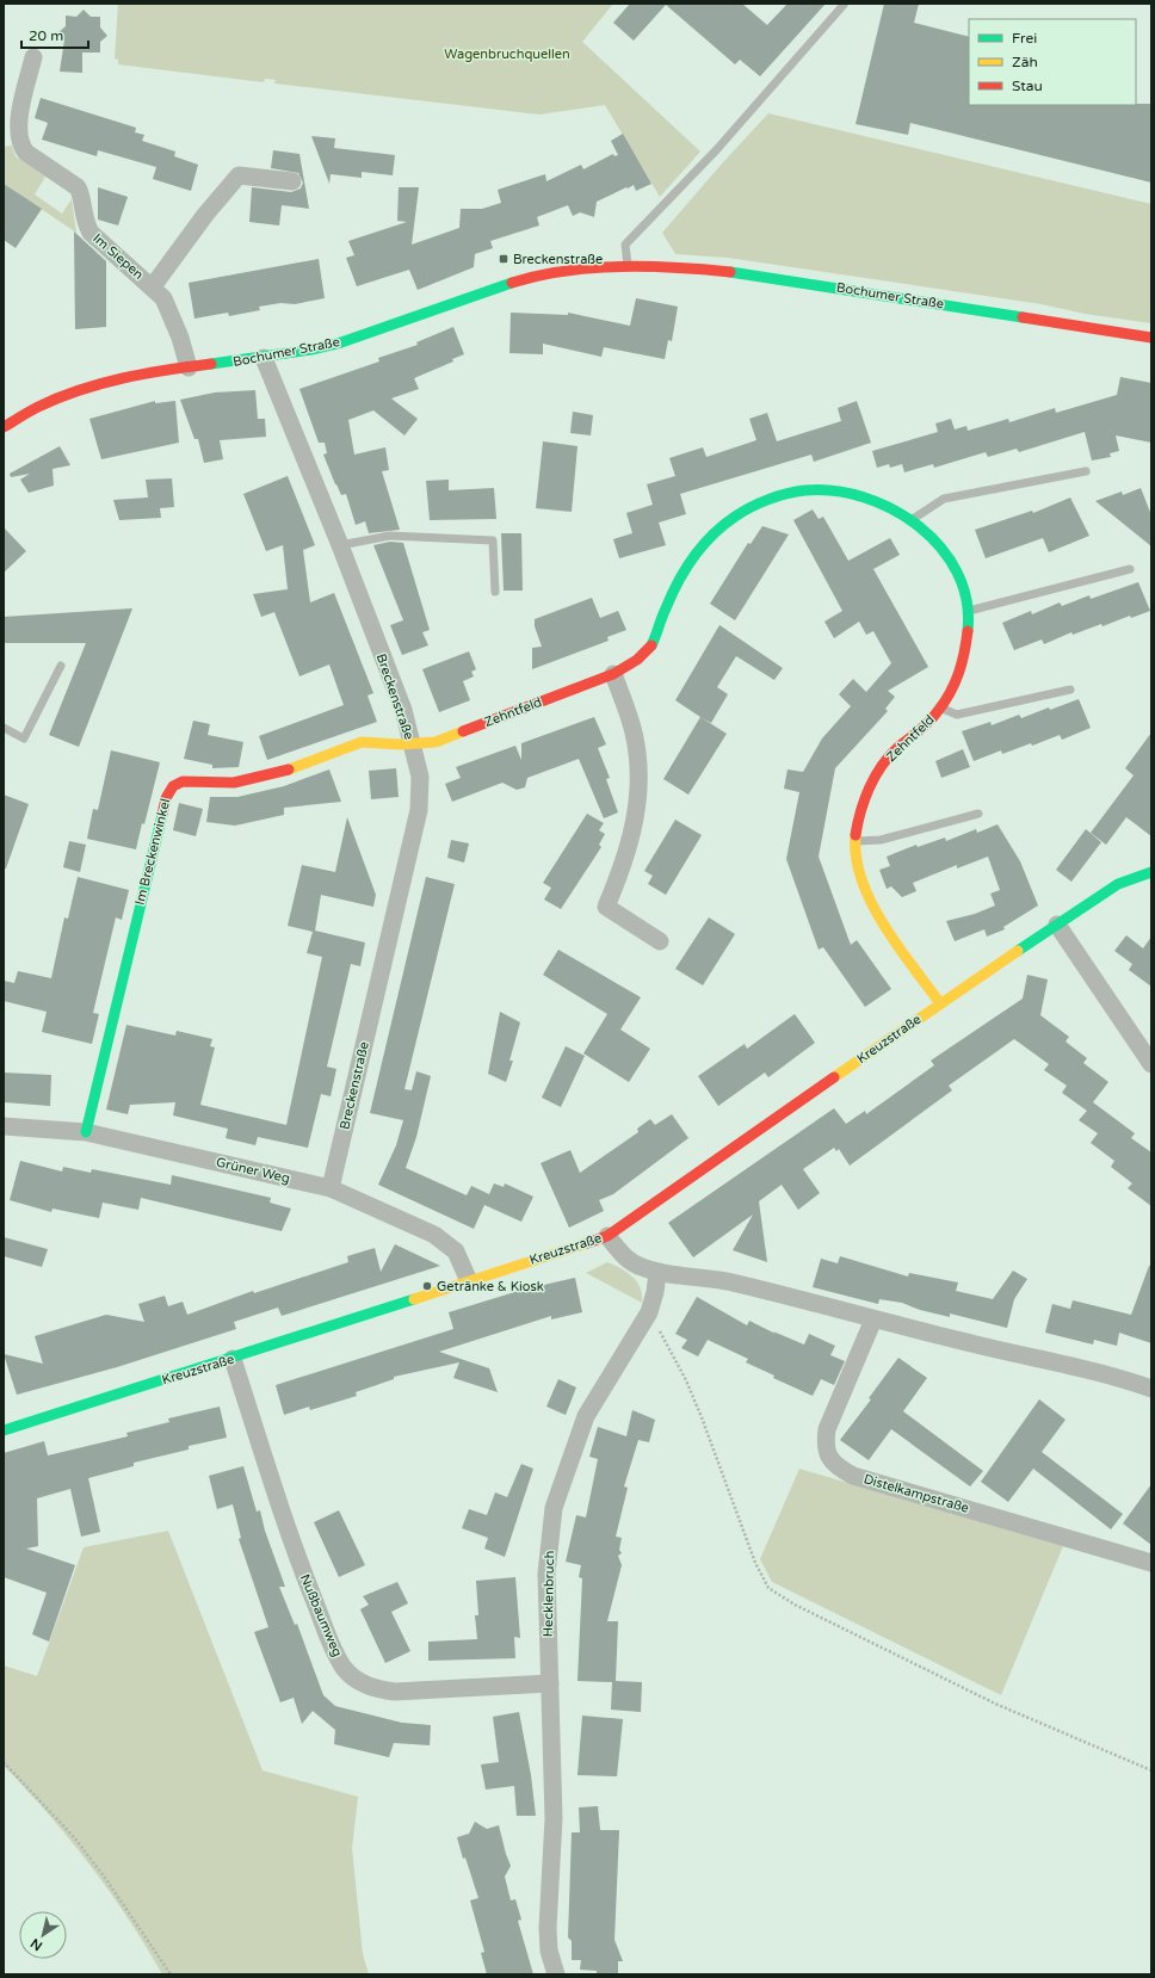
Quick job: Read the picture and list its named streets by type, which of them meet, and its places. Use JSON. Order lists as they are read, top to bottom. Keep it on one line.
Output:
{"streets":{"street":["Im Siepen","Bochumer Straße","Breckenstraße","Zehntfeld","Im Breckenwinkel","Kreuzstraße","Grüner Weg","Distelkampstraße","Hecklenbruch","Nußbaumweg"]},"crossings":[["Im Siepen","Bochumer Straße"],["Bochumer Straße","Breckenstraße"],["Breckenstraße","Zehntfeld"],["Breckenstraße","Im Breckenwinkel"],["Breckenstraße","Grüner Weg"],["Zehntfeld","Im Breckenwinkel"],["Zehntfeld","Kreuzstraße"],["Im Breckenwinkel","Grüner Weg"],["Kreuzstraße","Grüner Weg"],["Kreuzstraße","Nußbaumweg"],["Hecklenbruch","Nußbaumweg"]],"parks":["Wagenbruchquellen"],"places":{"transit":["Breckenstraße"],"other":["Getränke & Kiosk"]},"legend":["Frei","Zäh","Stau"],"scale_bar":"20 m","north":"bottom left"}
